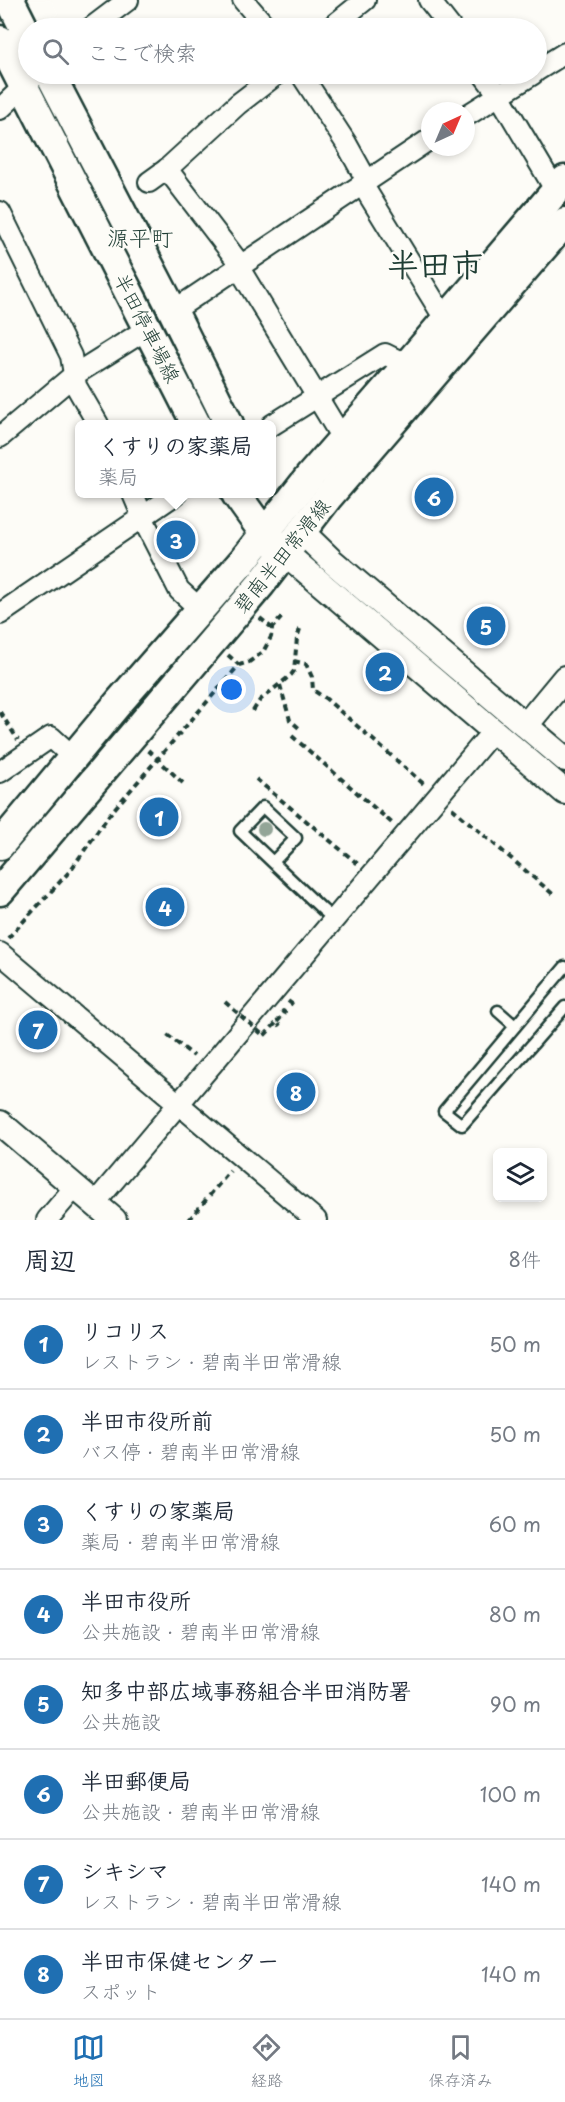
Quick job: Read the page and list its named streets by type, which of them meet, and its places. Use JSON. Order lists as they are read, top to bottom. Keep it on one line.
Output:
{"streets":{"main road":["半田停車場線","碧南半田常滑線"]},"districts":["源平町","半田市"],"north":"top right","page":{"search":"ここで検索","popup":["くすりの家薬局","薬局"],"pins":["6","3","5","2","1","4","7","8"],"heading":["周辺","8件"],"list":[{"mark":"1","name":"リコリス","note":"レストラン · 碧南半田常滑線","value":"50 m"},{"mark":"2","name":"半田市役所前","note":"バス停 · 碧南半田常滑線","value":"50 m"},{"mark":"3","name":"くすりの家薬局","note":"薬局 · 碧南半田常滑線","value":"60 m"},{"mark":"4","name":"半田市役所","note":"公共施設 · 碧南半田常滑線","value":"80 m"},{"mark":"5","name":"知多中部広域事務組合半田消防署","note":"公共施設","value":"90 m"},{"mark":"6","name":"半田郵便局","note":"公共施設 · 碧南半田常滑線","value":"100 m"},{"mark":"7","name":"シキシマ","note":"レストラン · 碧南半田常滑線","value":"140 m"},{"mark":"8","name":"半田市保健センター","note":"スポット","value":"140 m"}],"nav":["地図","経路","保存済み"]}}
